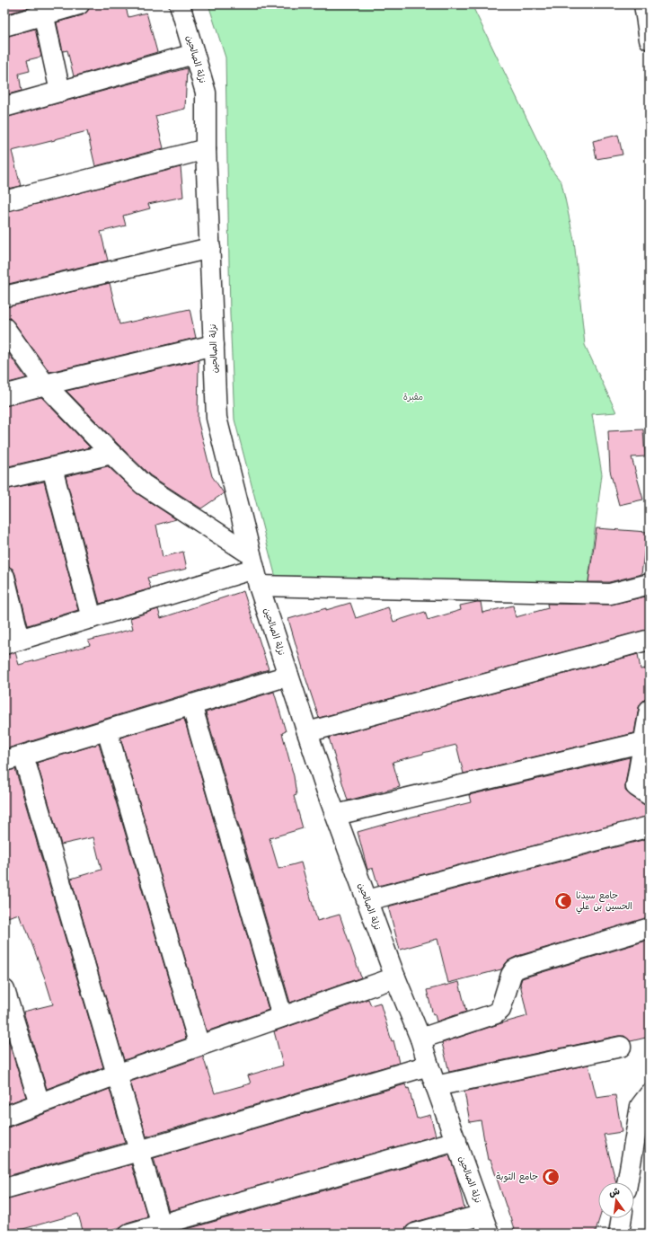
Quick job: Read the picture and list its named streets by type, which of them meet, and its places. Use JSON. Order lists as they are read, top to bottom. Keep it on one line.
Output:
{"streets":{"street":["نزلة الصالحين"]},"parks":["مقبرة"],"places":{"mosque":["جامع سيدنا الحسين بن علي","جامع التوبة"]},"north":"top"}
